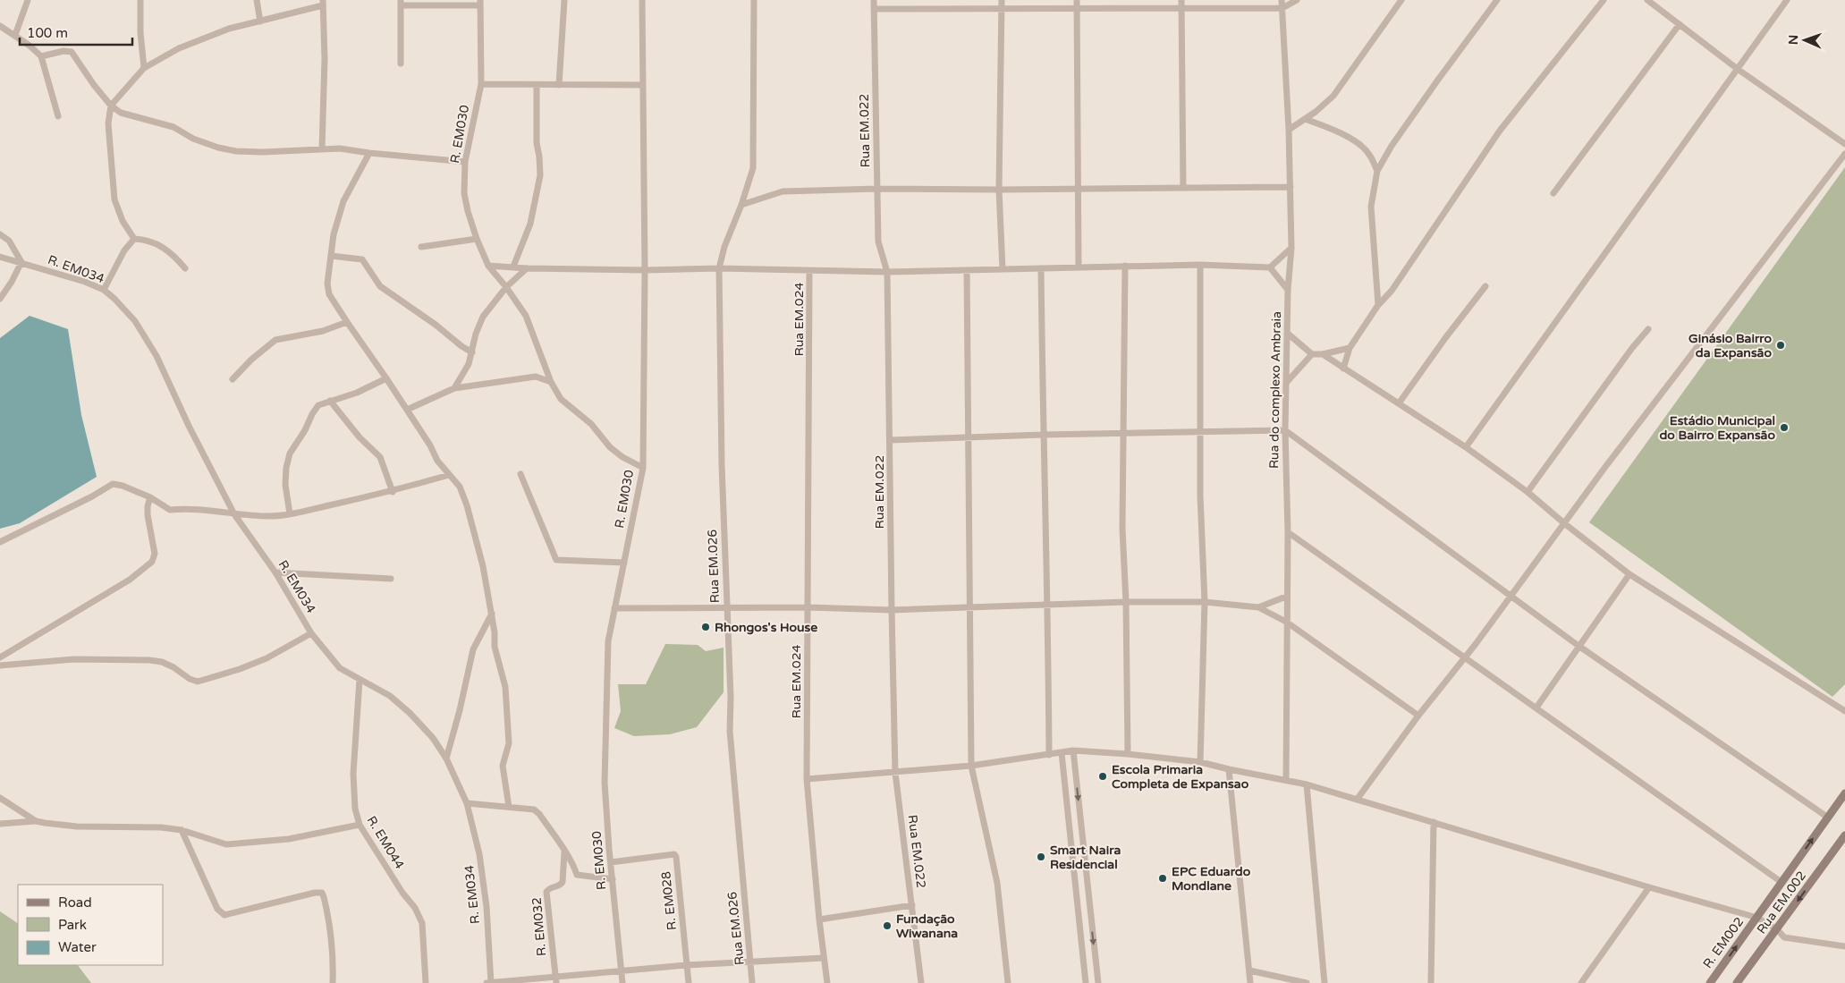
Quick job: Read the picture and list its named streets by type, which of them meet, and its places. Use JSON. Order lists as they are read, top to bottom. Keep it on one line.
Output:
{"streets":{"street":["Rua EM.022","R. EM030","R. EM034","Rua EM.024","Rua do complexo Ambraia","Rua EM.026","R. EM044","R. EM028","Rua EM.002","R. EM032","R. EM002"]},"crossings":[["R. EM030","R. EM028"],["R. EM034","R. EM044"],["Rua EM.002","R. EM002"]],"one_way":["R. EM002"],"places":["Ginásio Bairro da Expansão","Estádio Municipal do Bairro Expansão","Rhongos's House","Escola Primaria Completa de Expansao","Smart Naira Residencial","EPC Eduardo Mondlane","Fundação Wiwanana"],"legend":["Road","Park","Water"],"scale_bar":"100 m","north":"left"}
